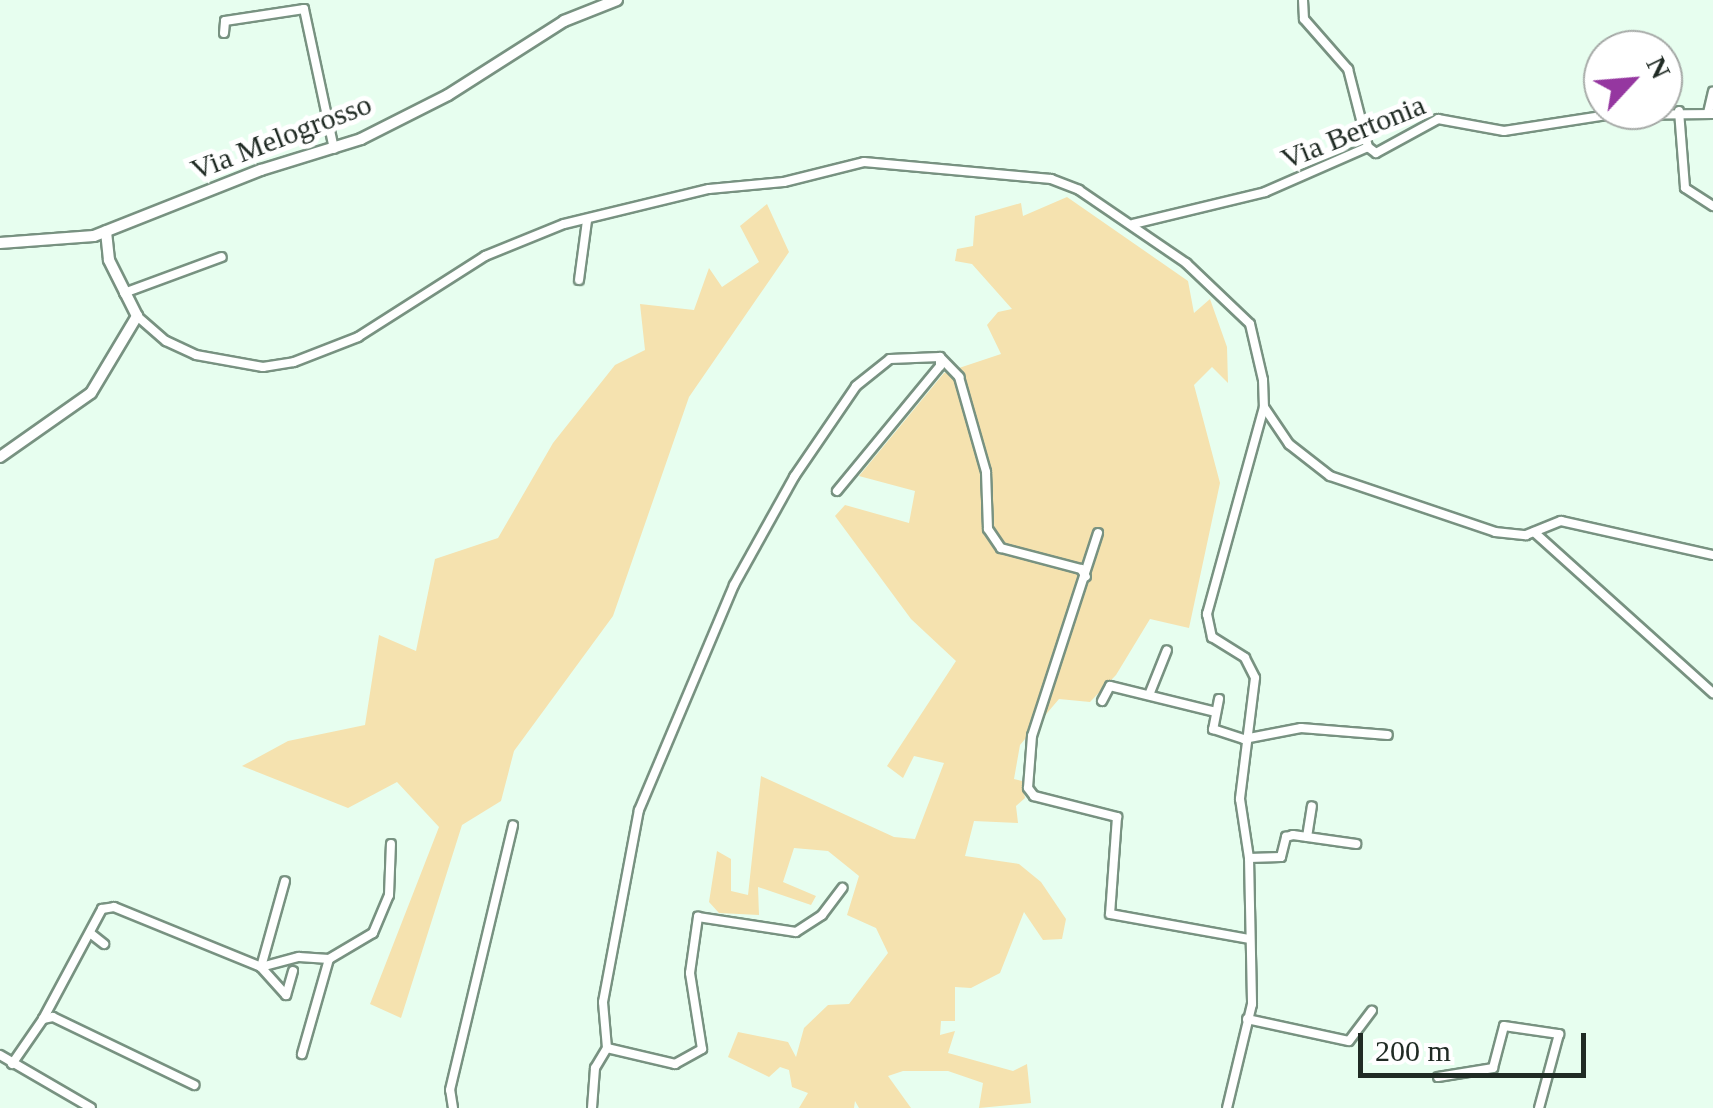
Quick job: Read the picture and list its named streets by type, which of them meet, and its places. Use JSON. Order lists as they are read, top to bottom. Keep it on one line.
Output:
{"streets":{"street":["Via Bertonia","Via Melogrosso"]},"scale_bar":"200 m","north":"top right"}
